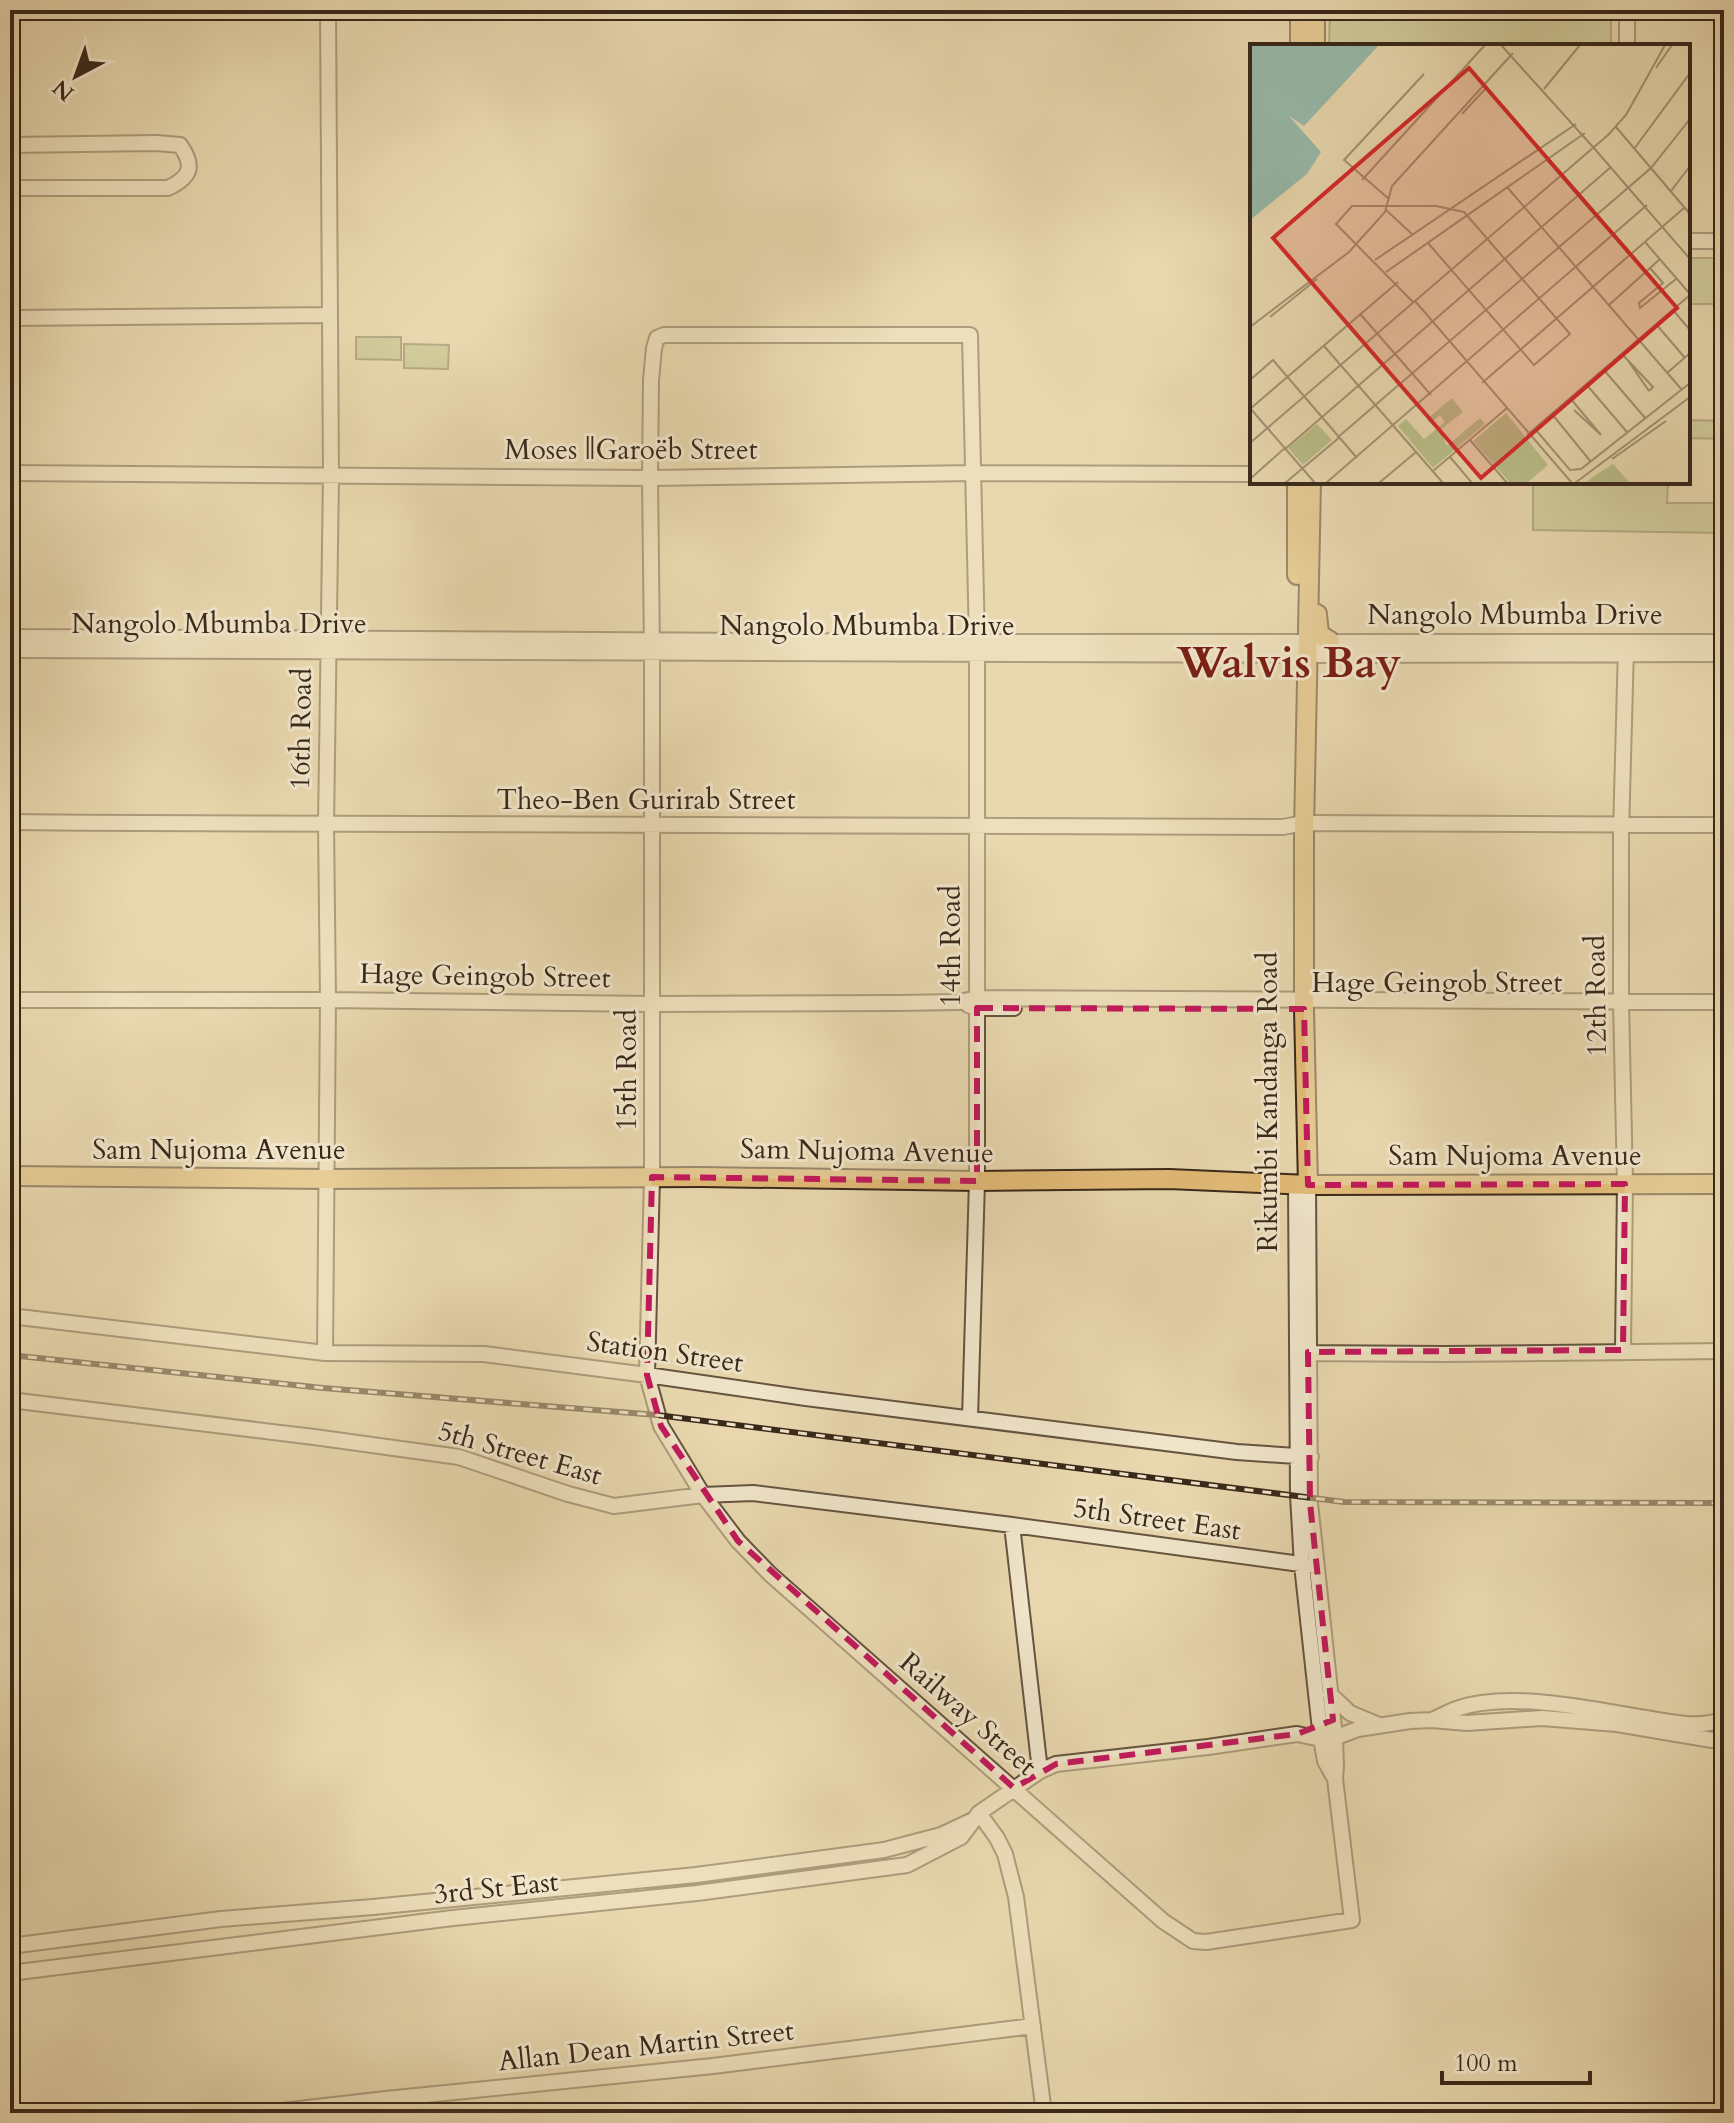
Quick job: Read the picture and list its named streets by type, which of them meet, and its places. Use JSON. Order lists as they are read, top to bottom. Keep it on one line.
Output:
{"streets":{"main road":["Rikumbi Kandanga Road","Sam Nujoma Avenue"],"street":["Moses ǁGaroëb Street","Nangolo Mbumba Drive","16th Road","Theo-Ben Gurirab Street","14th Road","Hage Geingob Street","12th Road","15th Road","Station Street","5th Street East","Railway Street","3rd St East","Allan Dean Martin Street"]},"crossings":[["Moses ǁGaroëb Street","16th Road"],["Moses ǁGaroëb Street","14th Road"],["Moses ǁGaroëb Street","15th Road"],["Nangolo Mbumba Drive","16th Road"],["Nangolo Mbumba Drive","14th Road"],["Nangolo Mbumba Drive","12th Road"],["Nangolo Mbumba Drive","15th Road"],["Nangolo Mbumba Drive","Rikumbi Kandanga Road"],["16th Road","Theo-Ben Gurirab Street"],["16th Road","Hage Geingob Street"],["16th Road","Sam Nujoma Avenue"],["16th Road","Station Street"],["Theo-Ben Gurirab Street","14th Road"],["Theo-Ben Gurirab Street","12th Road"],["Theo-Ben Gurirab Street","15th Road"],["Theo-Ben Gurirab Street","Rikumbi Kandanga Road"],["14th Road","Hage Geingob Street"],["14th Road","15th Road"],["14th Road","Sam Nujoma Avenue"],["14th Road","Station Street"],["Hage Geingob Street","12th Road"],["Hage Geingob Street","15th Road"],["Hage Geingob Street","Rikumbi Kandanga Road"],["12th Road","Sam Nujoma Avenue"],["15th Road","Sam Nujoma Avenue"],["15th Road","Station Street"],["15th Road","Railway Street"],["Rikumbi Kandanga Road","Sam Nujoma Avenue"],["Rikumbi Kandanga Road","Station Street"],["Rikumbi Kandanga Road","5th Street East"],["Rikumbi Kandanga Road","3rd St East"],["Station Street","Railway Street"],["5th Street East","Railway Street"],["Railway Street","3rd St East"]],"districts":["Walvis Bay"],"scale_bar":"100 m","north":"bottom left"}
